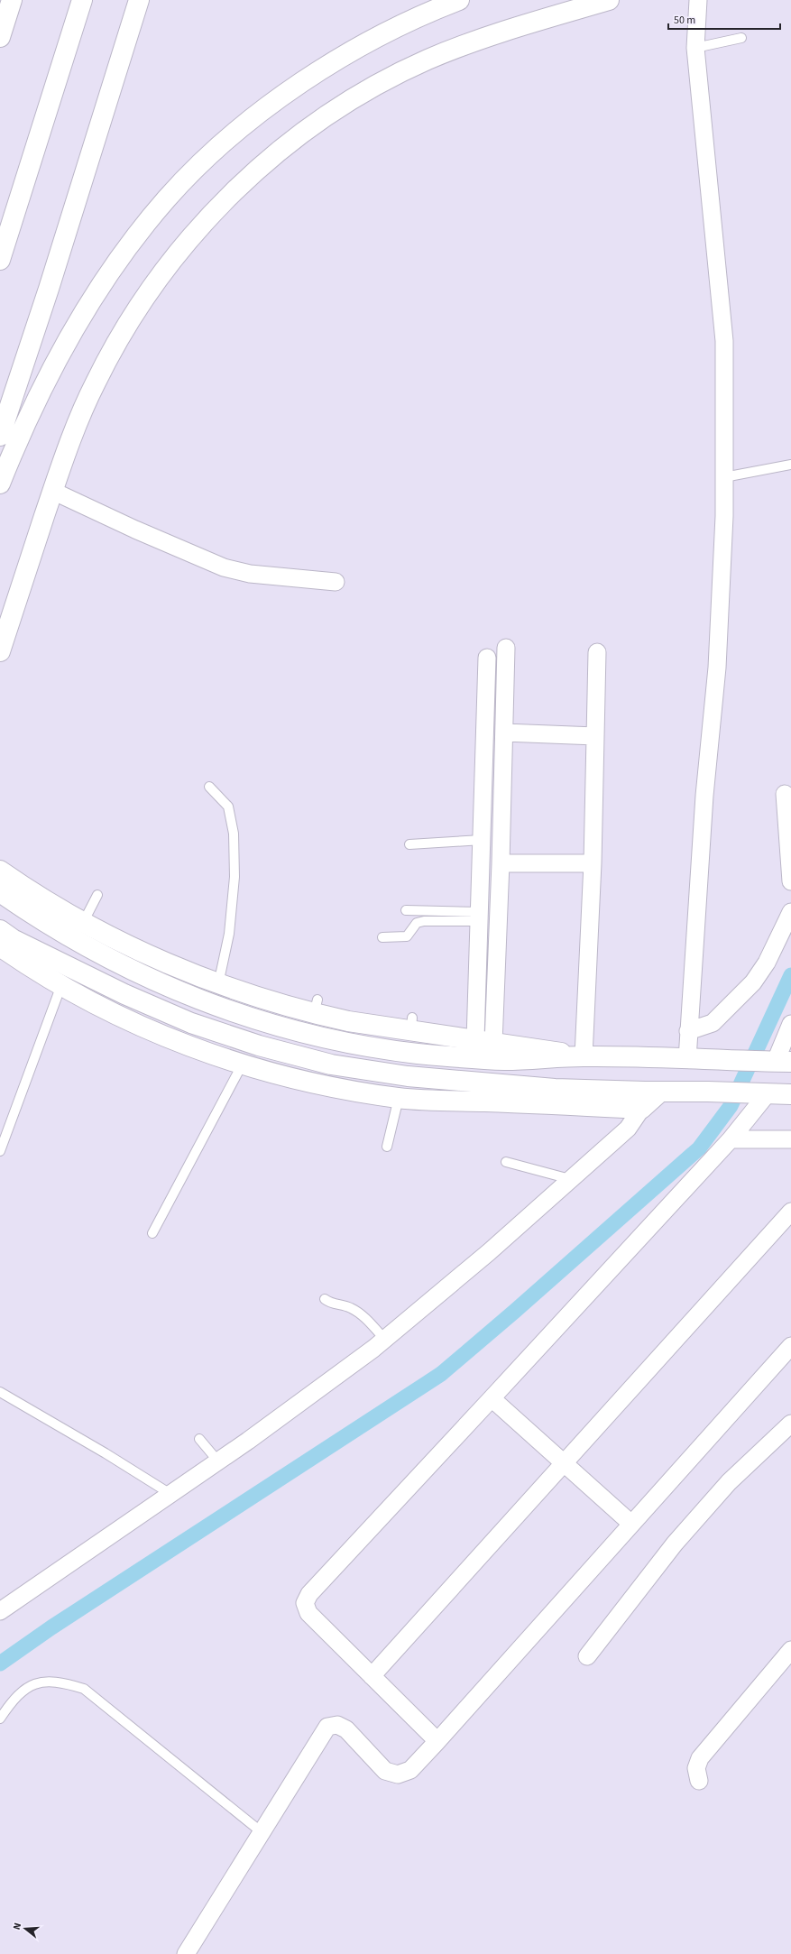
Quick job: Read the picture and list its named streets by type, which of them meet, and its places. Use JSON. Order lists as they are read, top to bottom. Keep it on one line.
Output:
{"scale_bar":"50 m","north":"left"}
